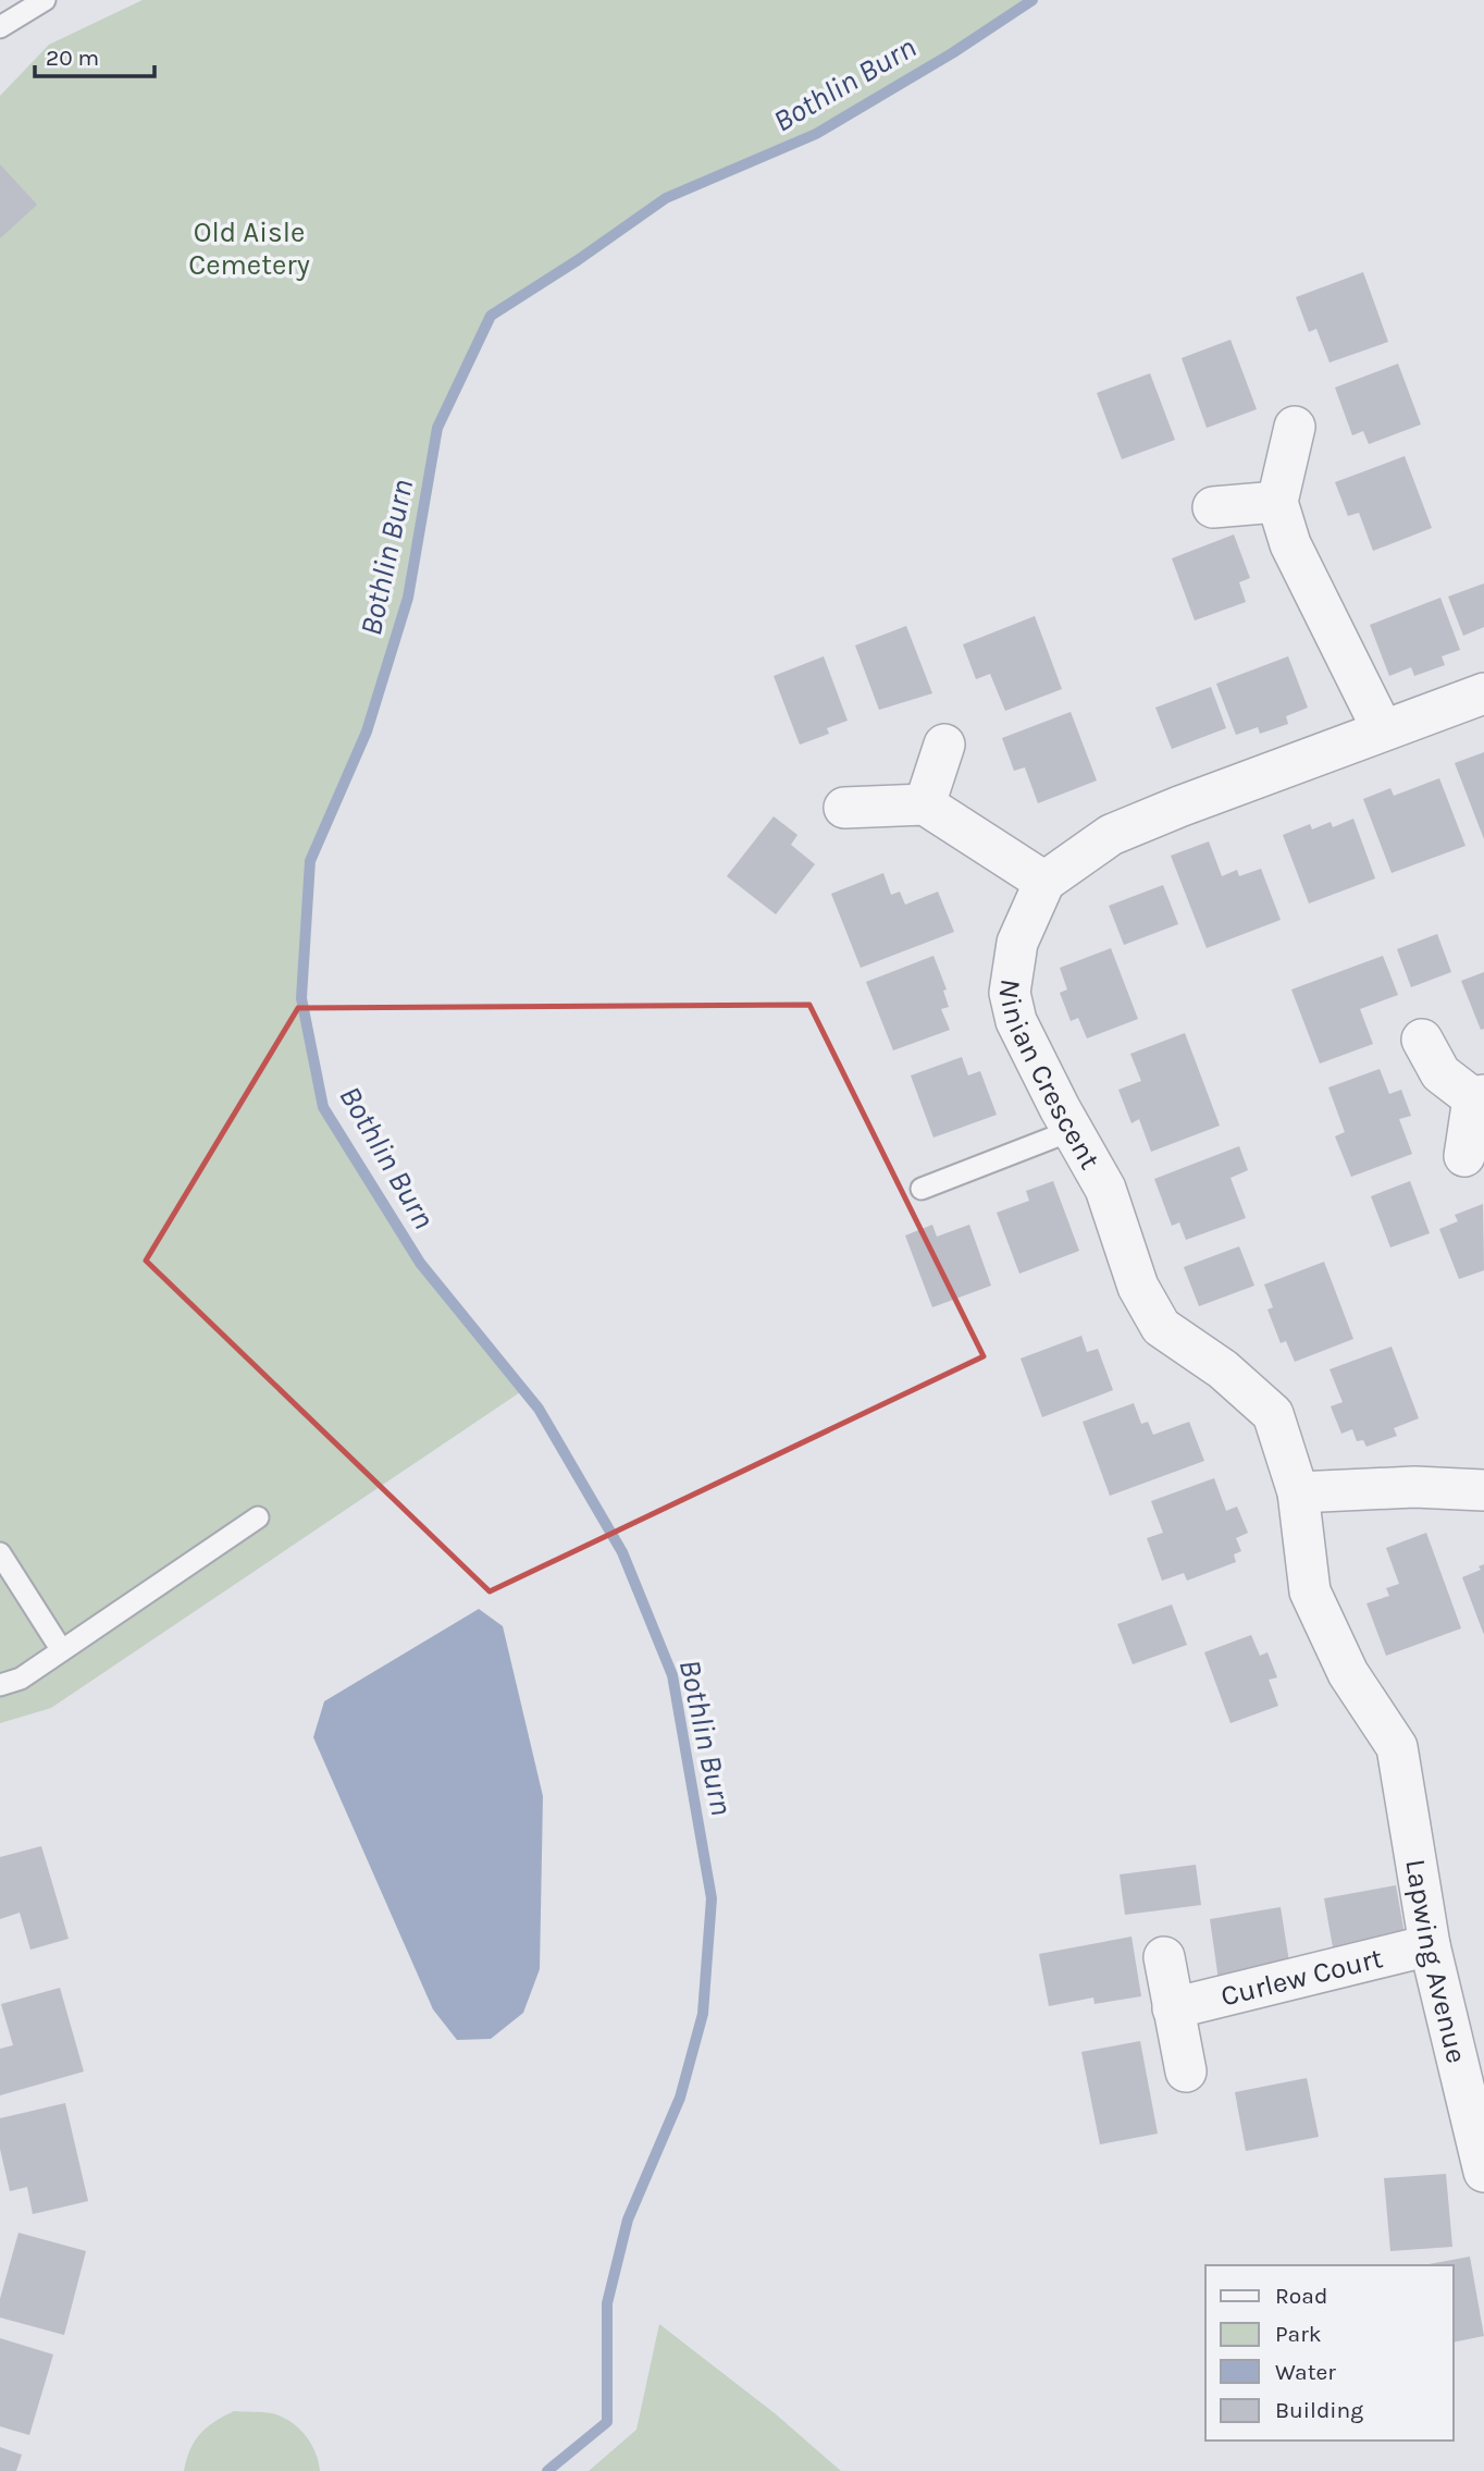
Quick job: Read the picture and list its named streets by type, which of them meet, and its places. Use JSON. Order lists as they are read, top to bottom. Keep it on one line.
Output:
{"streets":{"street":["Ninian Crescent","Lapwing Avenue","Curlew Court"]},"crossings":[["Ninian Crescent","Lapwing Avenue"],["Lapwing Avenue","Curlew Court"]],"water":["Bothlin Burn"],"parks":["Old Aisle Cemetery"],"legend":["Road","Park","Water","Building"],"scale_bar":"20 m"}
